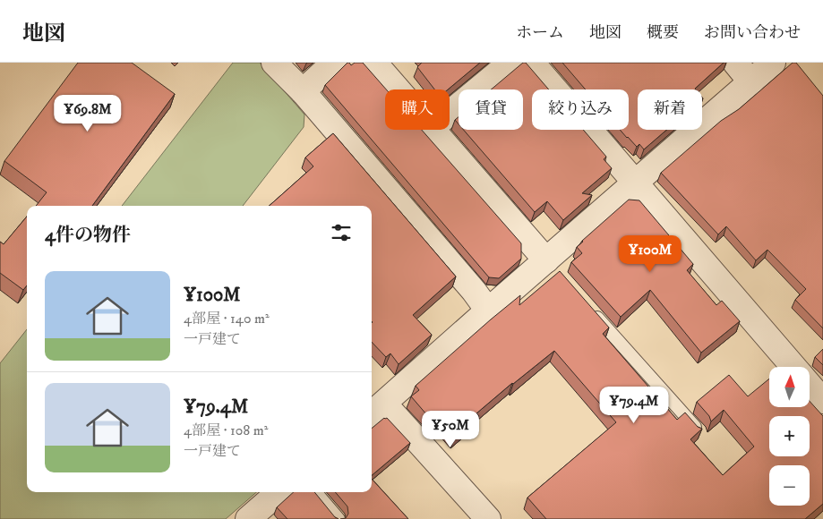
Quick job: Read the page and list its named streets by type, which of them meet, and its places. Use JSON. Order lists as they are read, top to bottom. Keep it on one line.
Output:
{"north":"top","page":{"header":"地図","nav":["ホーム","地図","概要","お問い合わせ"],"chip":["購入","賃貸","絞り込み","新着"],"price":["¥69.8M","¥100M","¥79.4M","¥50M"],"heading":"4件の物件","list":[{"name":"¥100M","note":"4部屋 · 140 m² · 一戸建て"},{"name":"¥79.4M","note":"4部屋 · 108 m² · 一戸建て"}],"map_buttons":["+","−"]}}
